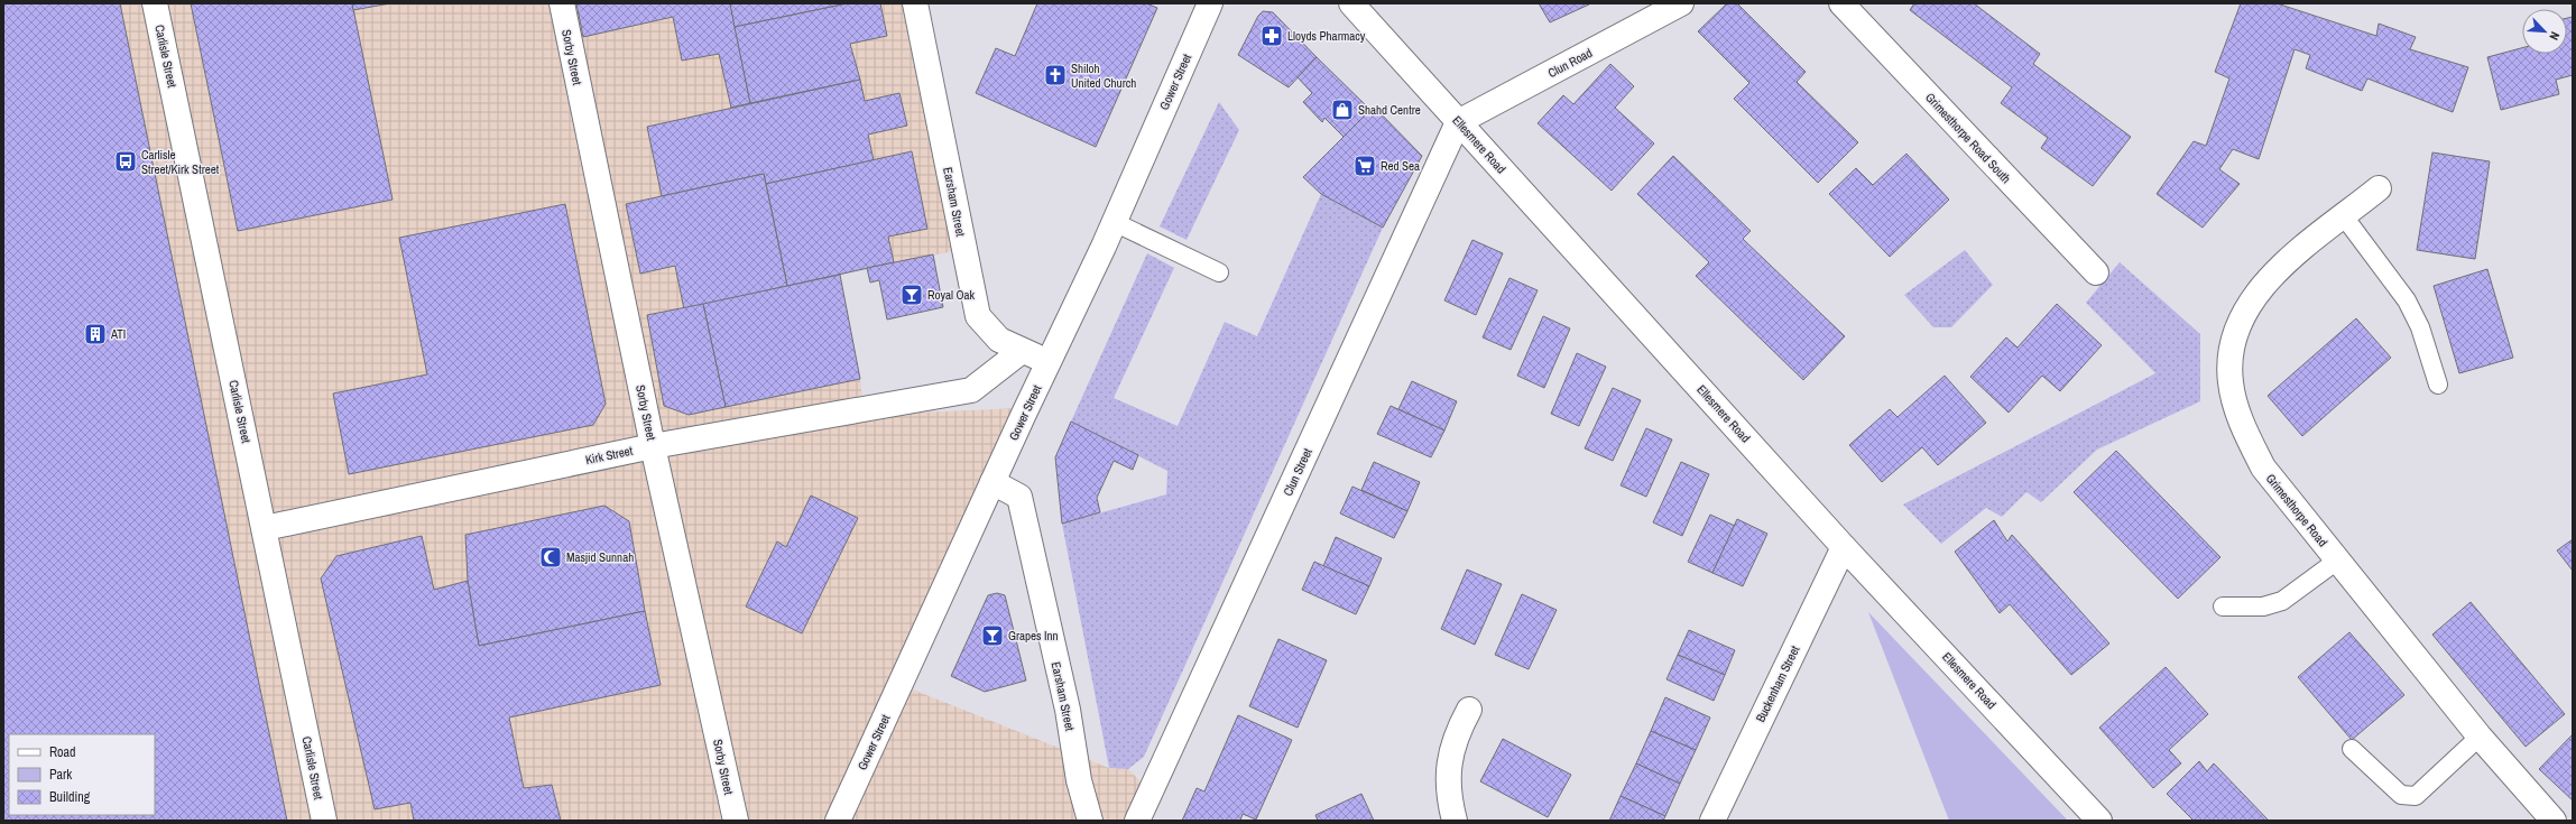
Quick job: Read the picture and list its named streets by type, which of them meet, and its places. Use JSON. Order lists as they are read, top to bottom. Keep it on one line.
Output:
{"streets":{"street":["Carlisle Street","Sorby Street","Clun Road","Gower Street","Grimesthorpe Road South","Ellesmere Road","Earsham Street","Kirk Street","Clun Street","Grimesthorpe Road","Buckenham Street"]},"crossings":[["Carlisle Street","Kirk Street"],["Sorby Street","Kirk Street"],["Clun Road","Ellesmere Road"],["Clun Road","Clun Street"],["Gower Street","Earsham Street"],["Ellesmere Road","Clun Street"],["Ellesmere Road","Buckenham Street"],["Earsham Street","Kirk Street"]],"places":{"pharmacy":["Lloyds Pharmacy"],"church":["Shiloh United Church"],"shop":["Shahd Centre"],"bus stop":["Carlisle Street/Kirk Street"],"supermarket":["Red Sea"],"bar":["Royal Oak","Grapes Inn"],"building":["ATI"],"mosque":["Masjid Sunnah"]},"legend":["Road","Park","Building"],"north":"bottom right"}
